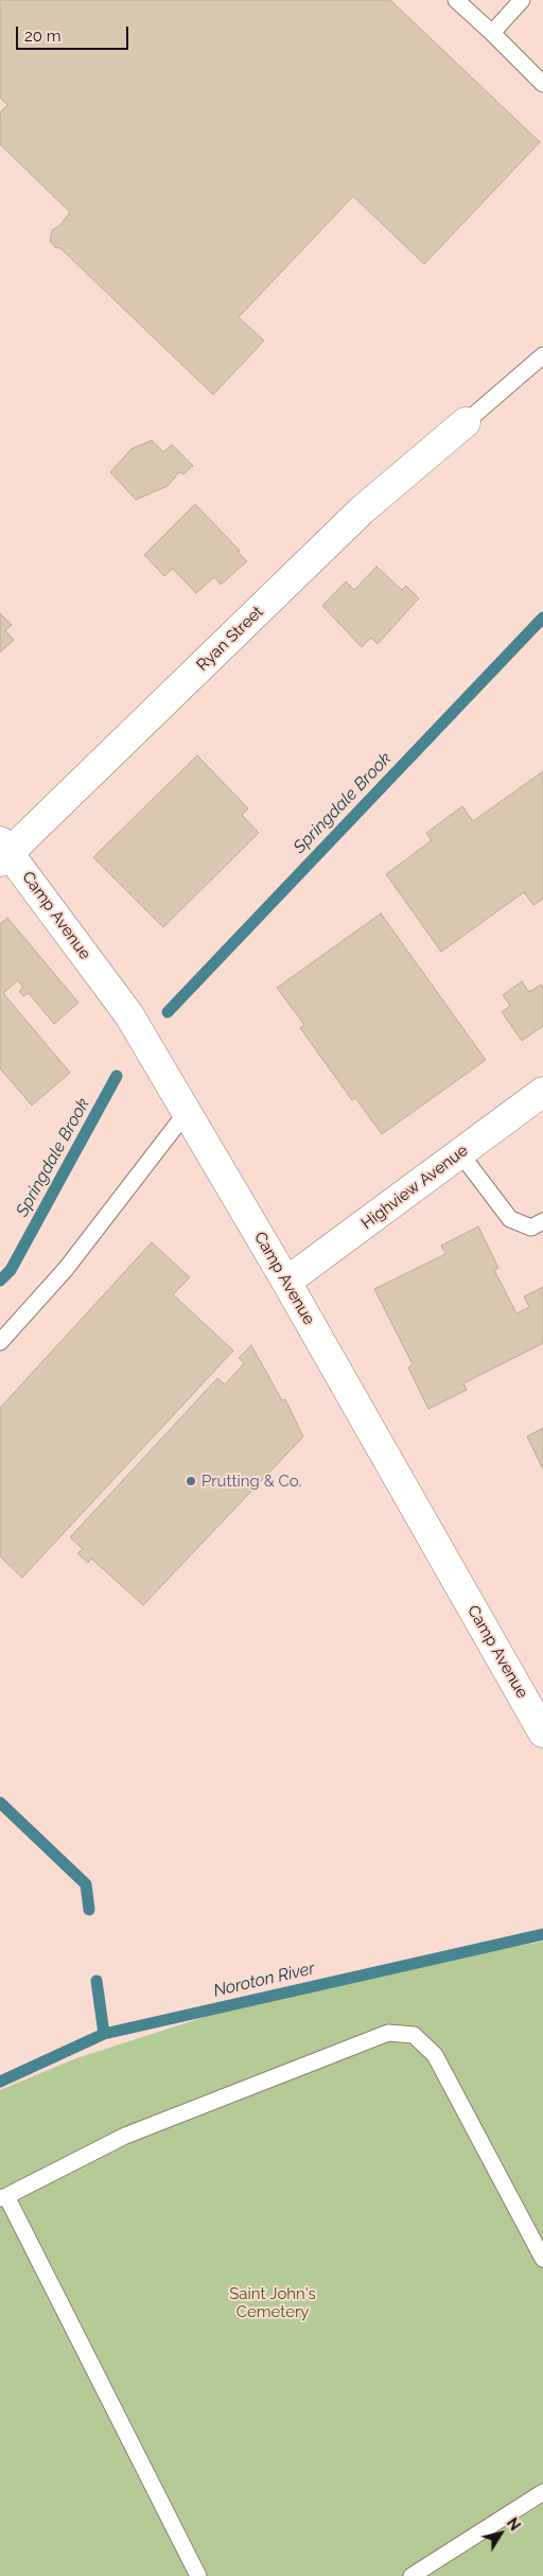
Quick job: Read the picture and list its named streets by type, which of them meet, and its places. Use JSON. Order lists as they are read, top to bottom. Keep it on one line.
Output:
{"streets":{"street":["Ryan Street","Camp Avenue","Highview Avenue"]},"crossings":[["Ryan Street","Camp Avenue"],["Camp Avenue","Highview Avenue"]],"water":["Springdale Brook","Noroton River"],"parks":["Saint John's Cemetery"],"places":["Prutting & Co."],"scale_bar":"20 m","north":"top right"}
